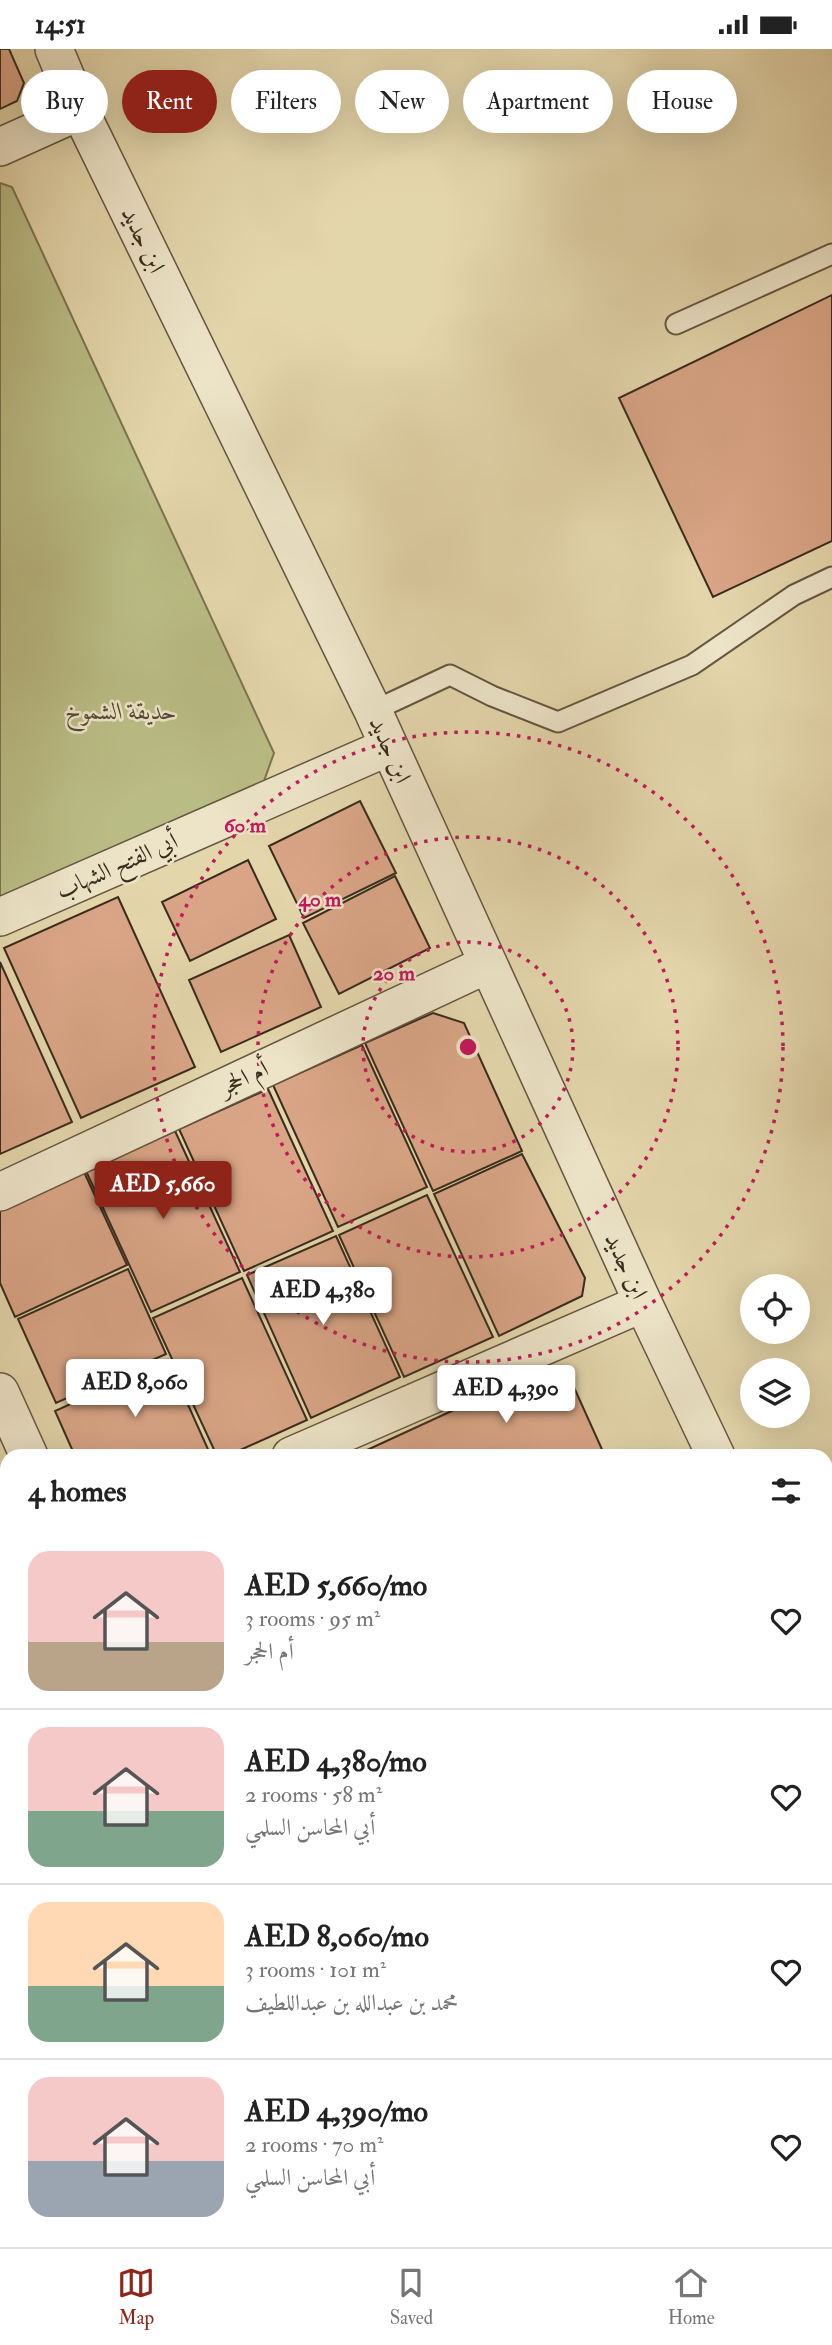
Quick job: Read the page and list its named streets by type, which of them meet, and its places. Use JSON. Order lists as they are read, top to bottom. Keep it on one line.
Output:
{"streets":{"street":["ابن جديد","أبي الفتح الشهاب","أم الحجر"]},"crossings":[["ابن جديد","أبي الفتح الشهاب"],["ابن جديد","أم الحجر"]],"parks":["حديقة الشموخ"],"page":{"status":"14:51","chip":["Buy","Rent","Filters","New","Apartment","House"],"price":["AED 5,660","AED 4,380","AED 8,060","AED 4,390"],"heading":"4 homes","list":[{"name":"AED 5,660/mo","note":"3 rooms · 95 m² · أم الحجر"},{"name":"AED 4,380/mo","note":"2 rooms · 58 m² · أبي المحاسن السلمي"},{"name":"AED 8,060/mo","note":"3 rooms · 101 m² · محمد بن عبدالله بن عبداللطيف"},{"name":"AED 4,390/mo","note":"2 rooms · 70 m² · أبي المحاسن السلمي"}],"tabs":["Map","Saved","Home"]},"rings":["60 m","40 m","20 m"]}
